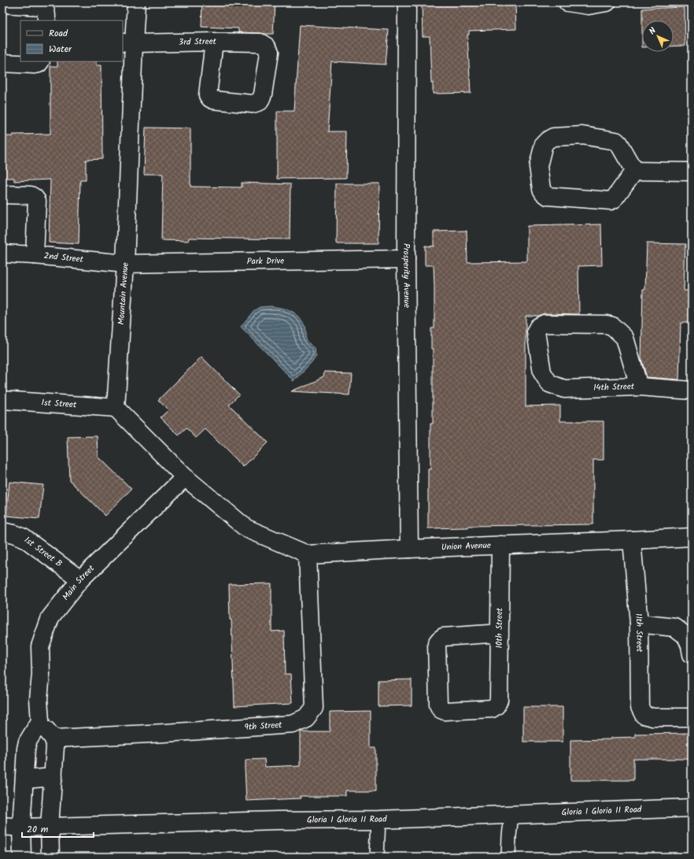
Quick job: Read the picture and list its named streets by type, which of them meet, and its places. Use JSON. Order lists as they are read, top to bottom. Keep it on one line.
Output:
{"streets":{"street":["3rd Street","2nd Street","Park Drive","Prosperity Avenue","Mountain Avenue","14th Street","1st Street","Union Avenue","1st Street B","Main Street","10th Street","11th Street","9th Street","Gloria I Gloria II Road"]},"crossings":[["3rd Street","Mountain Avenue"],["2nd Street","Park Drive"],["2nd Street","Mountain Avenue"],["Park Drive","Prosperity Avenue"],["Park Drive","Mountain Avenue"],["Prosperity Avenue","Union Avenue"],["Mountain Avenue","1st Street"],["Union Avenue","Main Street"],["Union Avenue","10th Street"],["Union Avenue","11th Street"],["Union Avenue","9th Street"],["1st Street B","Main Street"]],"legend":["Road","Water"],"scale_bar":"20 m","north":"top left"}
